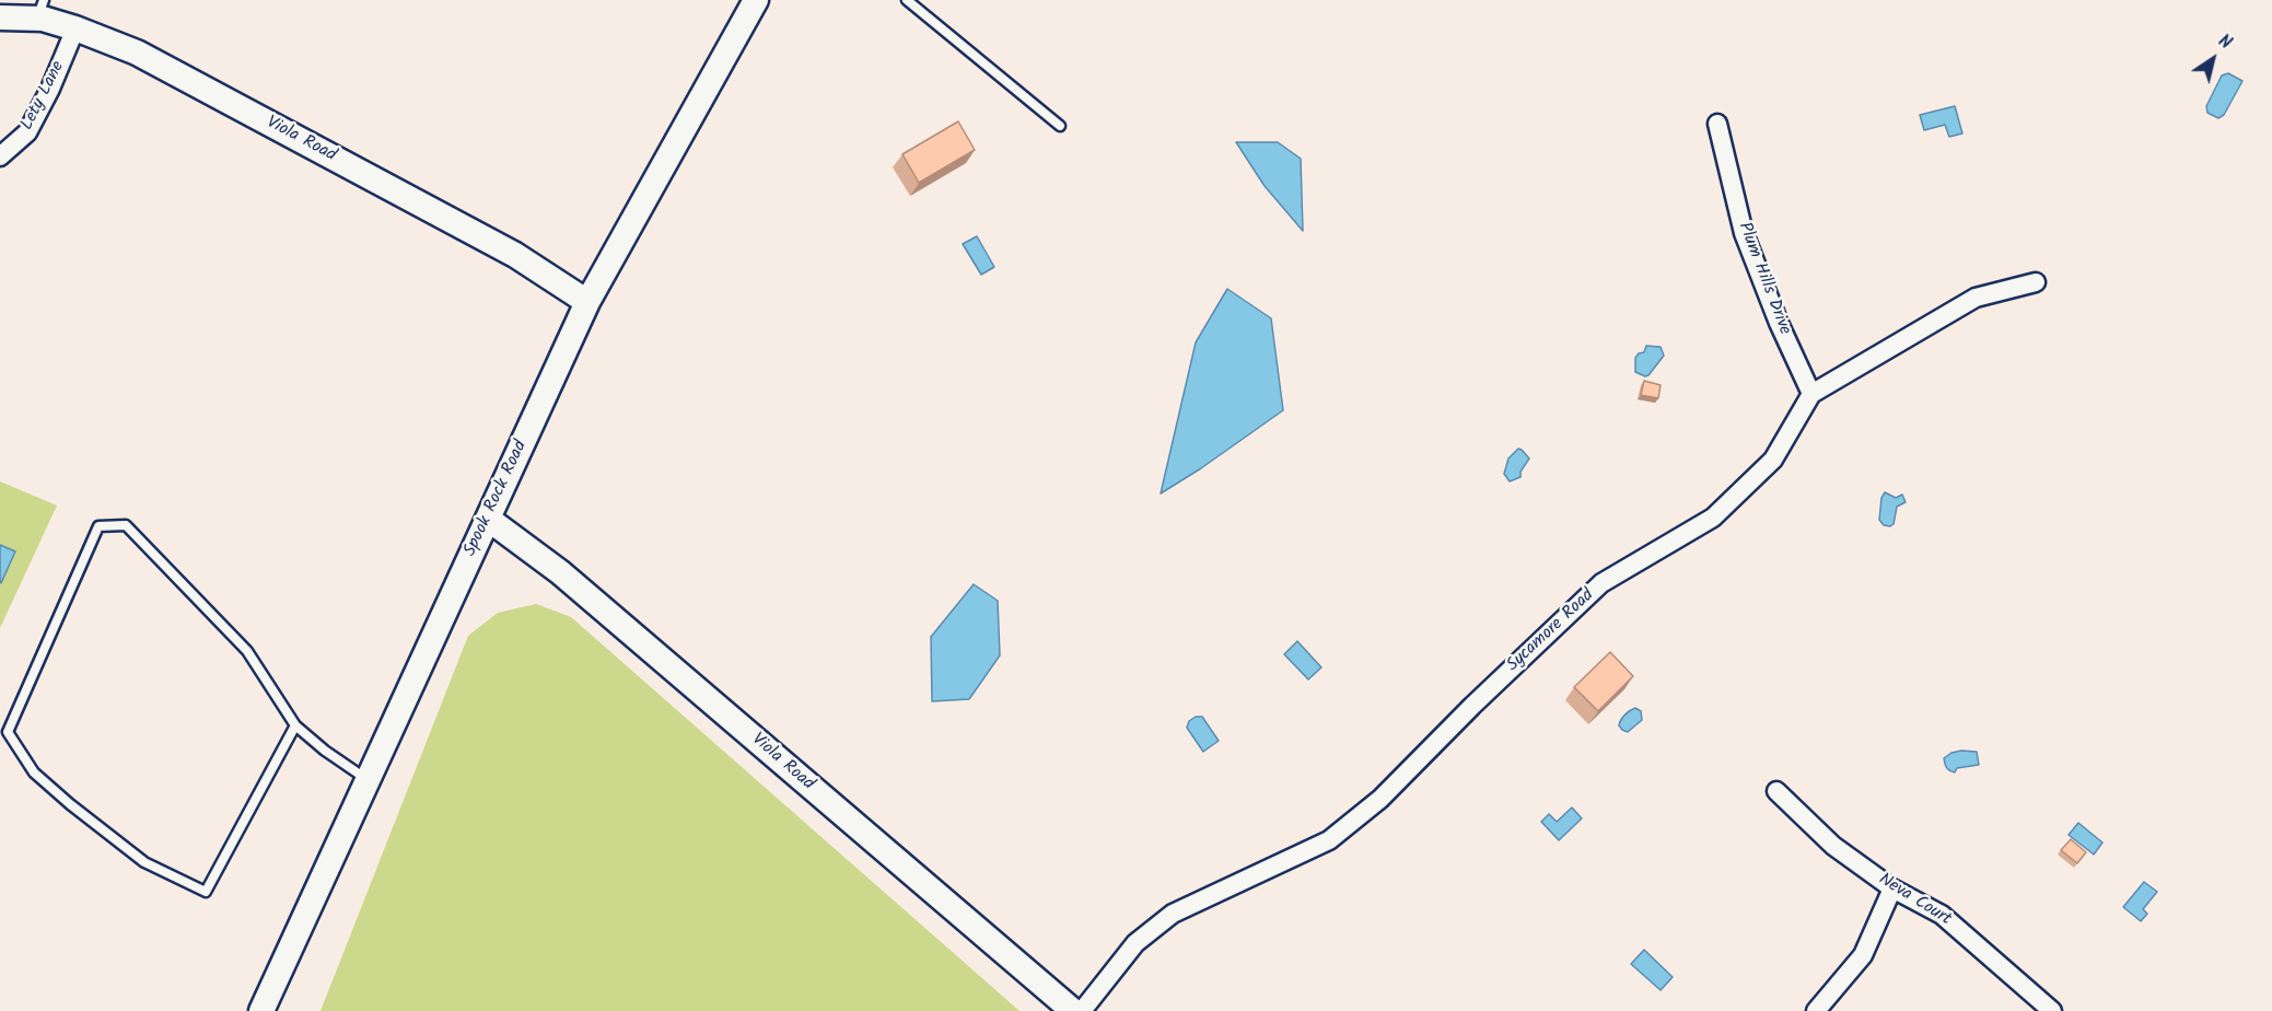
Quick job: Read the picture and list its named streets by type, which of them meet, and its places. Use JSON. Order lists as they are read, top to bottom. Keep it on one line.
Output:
{"streets":{"street":["Lety Lane","Viola Road","Plum Hills Drive","Spook Rock Road","Sycamore Road","Neva Court"]},"crossings":[["Lety Lane","Viola Road"],["Viola Road","Spook Rock Road"],["Plum Hills Drive","Sycamore Road"]],"north":"top right"}
